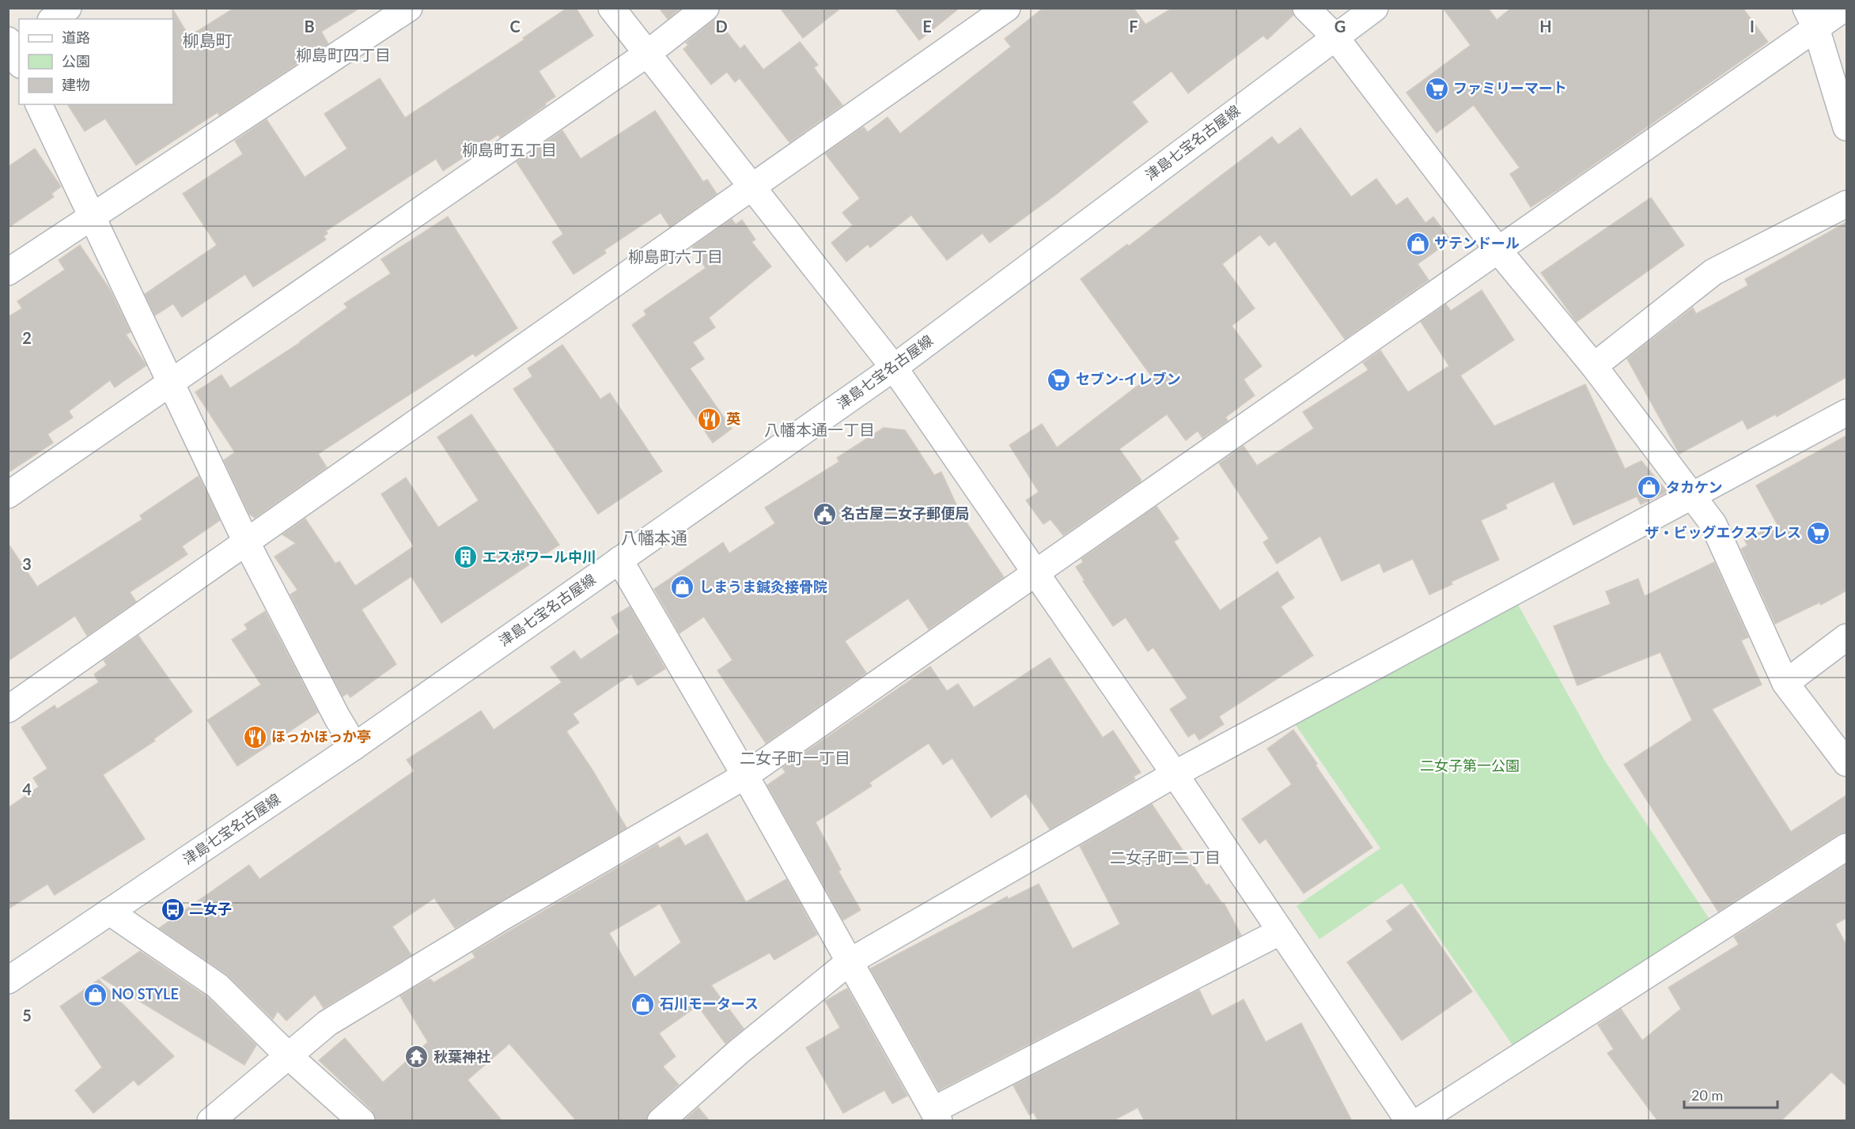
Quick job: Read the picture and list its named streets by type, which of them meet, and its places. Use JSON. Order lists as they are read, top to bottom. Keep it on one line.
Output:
{"streets":{"street":["津島七宝名古屋線"]},"districts":["柳島町","柳島町四丁目","柳島町五丁目","柳島町六丁目","八幡本通一丁目","八幡本通","二女子町一丁目","二女子町二丁目"],"parks":["二女子第一公園"],"places":{"supermarket":["ファミリーマート","セブン-イレブン","ザ・ビッグエクスプレス"],"shop":["サテンドール","タカケン","しまうま鍼灸接骨院","NO STYLE","石川モータース"],"restaurant":["英","ほっかほっか亭"],"public building":["名古屋二女子郵便局"],"building":["エスポワール中川"],"bus stop":["二女子"],"temple":["秋葉神社"]},"legend":["道路","公園","建物"],"scale_bar":"20 m","grid":{"columns":["B","C","D","E","F","G","H","I"],"rows":["2","3","4","5"]}}
